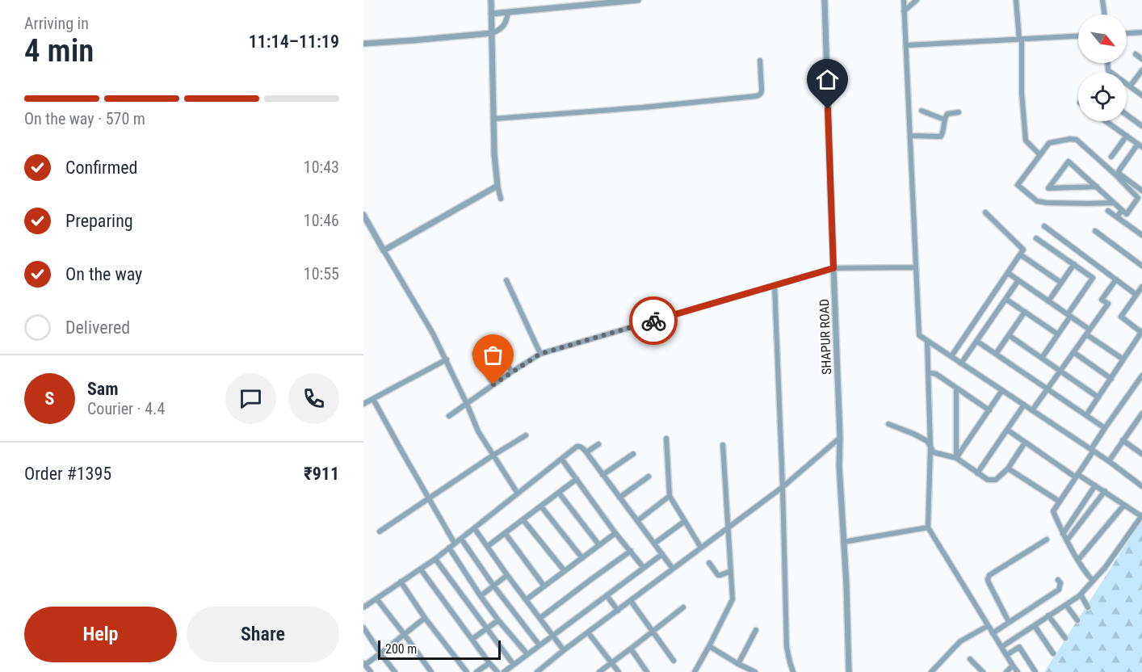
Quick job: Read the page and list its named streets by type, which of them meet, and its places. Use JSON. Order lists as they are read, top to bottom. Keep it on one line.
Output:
{"streets":{"street":["SHAPUR ROAD"]},"scale_bar":"200 m","north":"bottom right","page":{"heading":["4 min","Arriving in","11:14–11:19"],"panel":["Sam","Courier · 4.4","Order #1395","₹911"],"bar":"On the way · 570 m","list":[["Confirmed","10:43"],["Preparing","10:46"],["On the way","10:55"],"Delivered"],"round":"S","buttons":["Help","Share"],"scale":"200 m"}}
